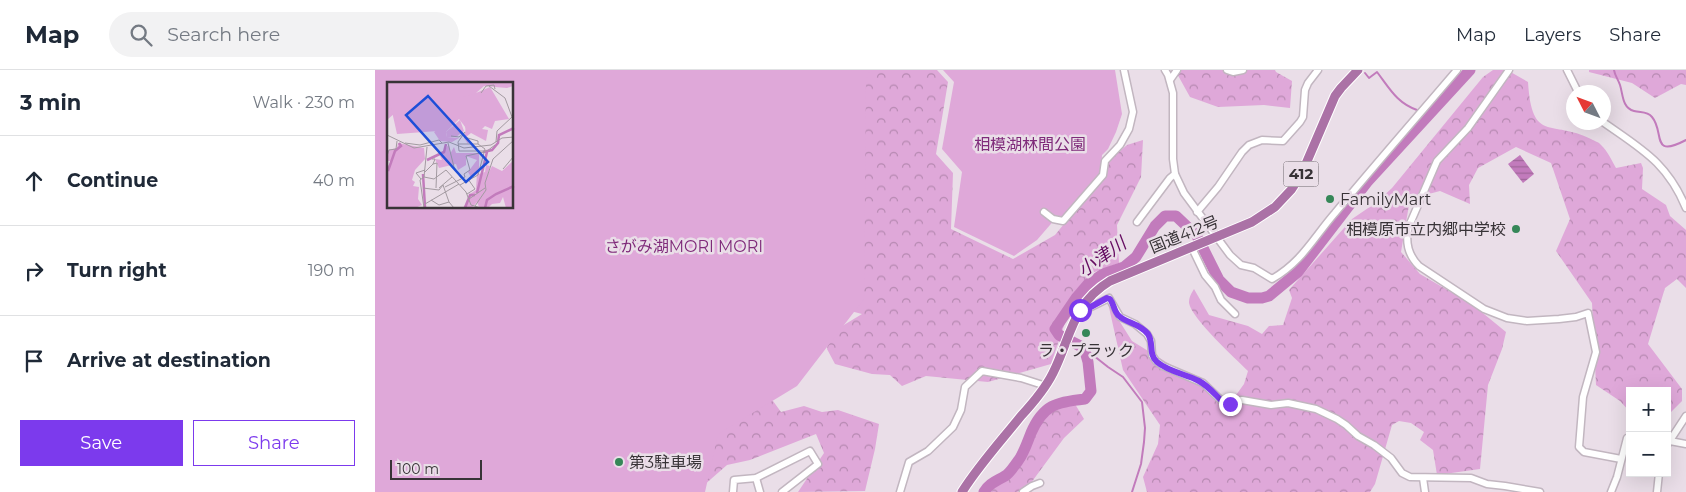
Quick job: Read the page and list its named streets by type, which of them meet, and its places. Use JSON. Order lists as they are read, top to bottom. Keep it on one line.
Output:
{"streets":{"highway":["412","国道412号"]},"water":["小津川"],"parks":["相模湖林間公園","さがみ湖MORI MORI"],"places":["FamilyMart","相模原市立内郷中学校","ラ・プラック","第3駐車場"],"scale_bar":"100 m","north":"top left","page":{"header":"Map","search":"Search here","nav":["Map","Layers","Share"],"heading":["3 min","Walk · 230 m"],"list":[["Continue","40 m"],["Turn right","190 m"],"Arrive at destination"],"map_buttons":["+","−"],"buttons":["Save","Share"],"scale":"100 m"}}
